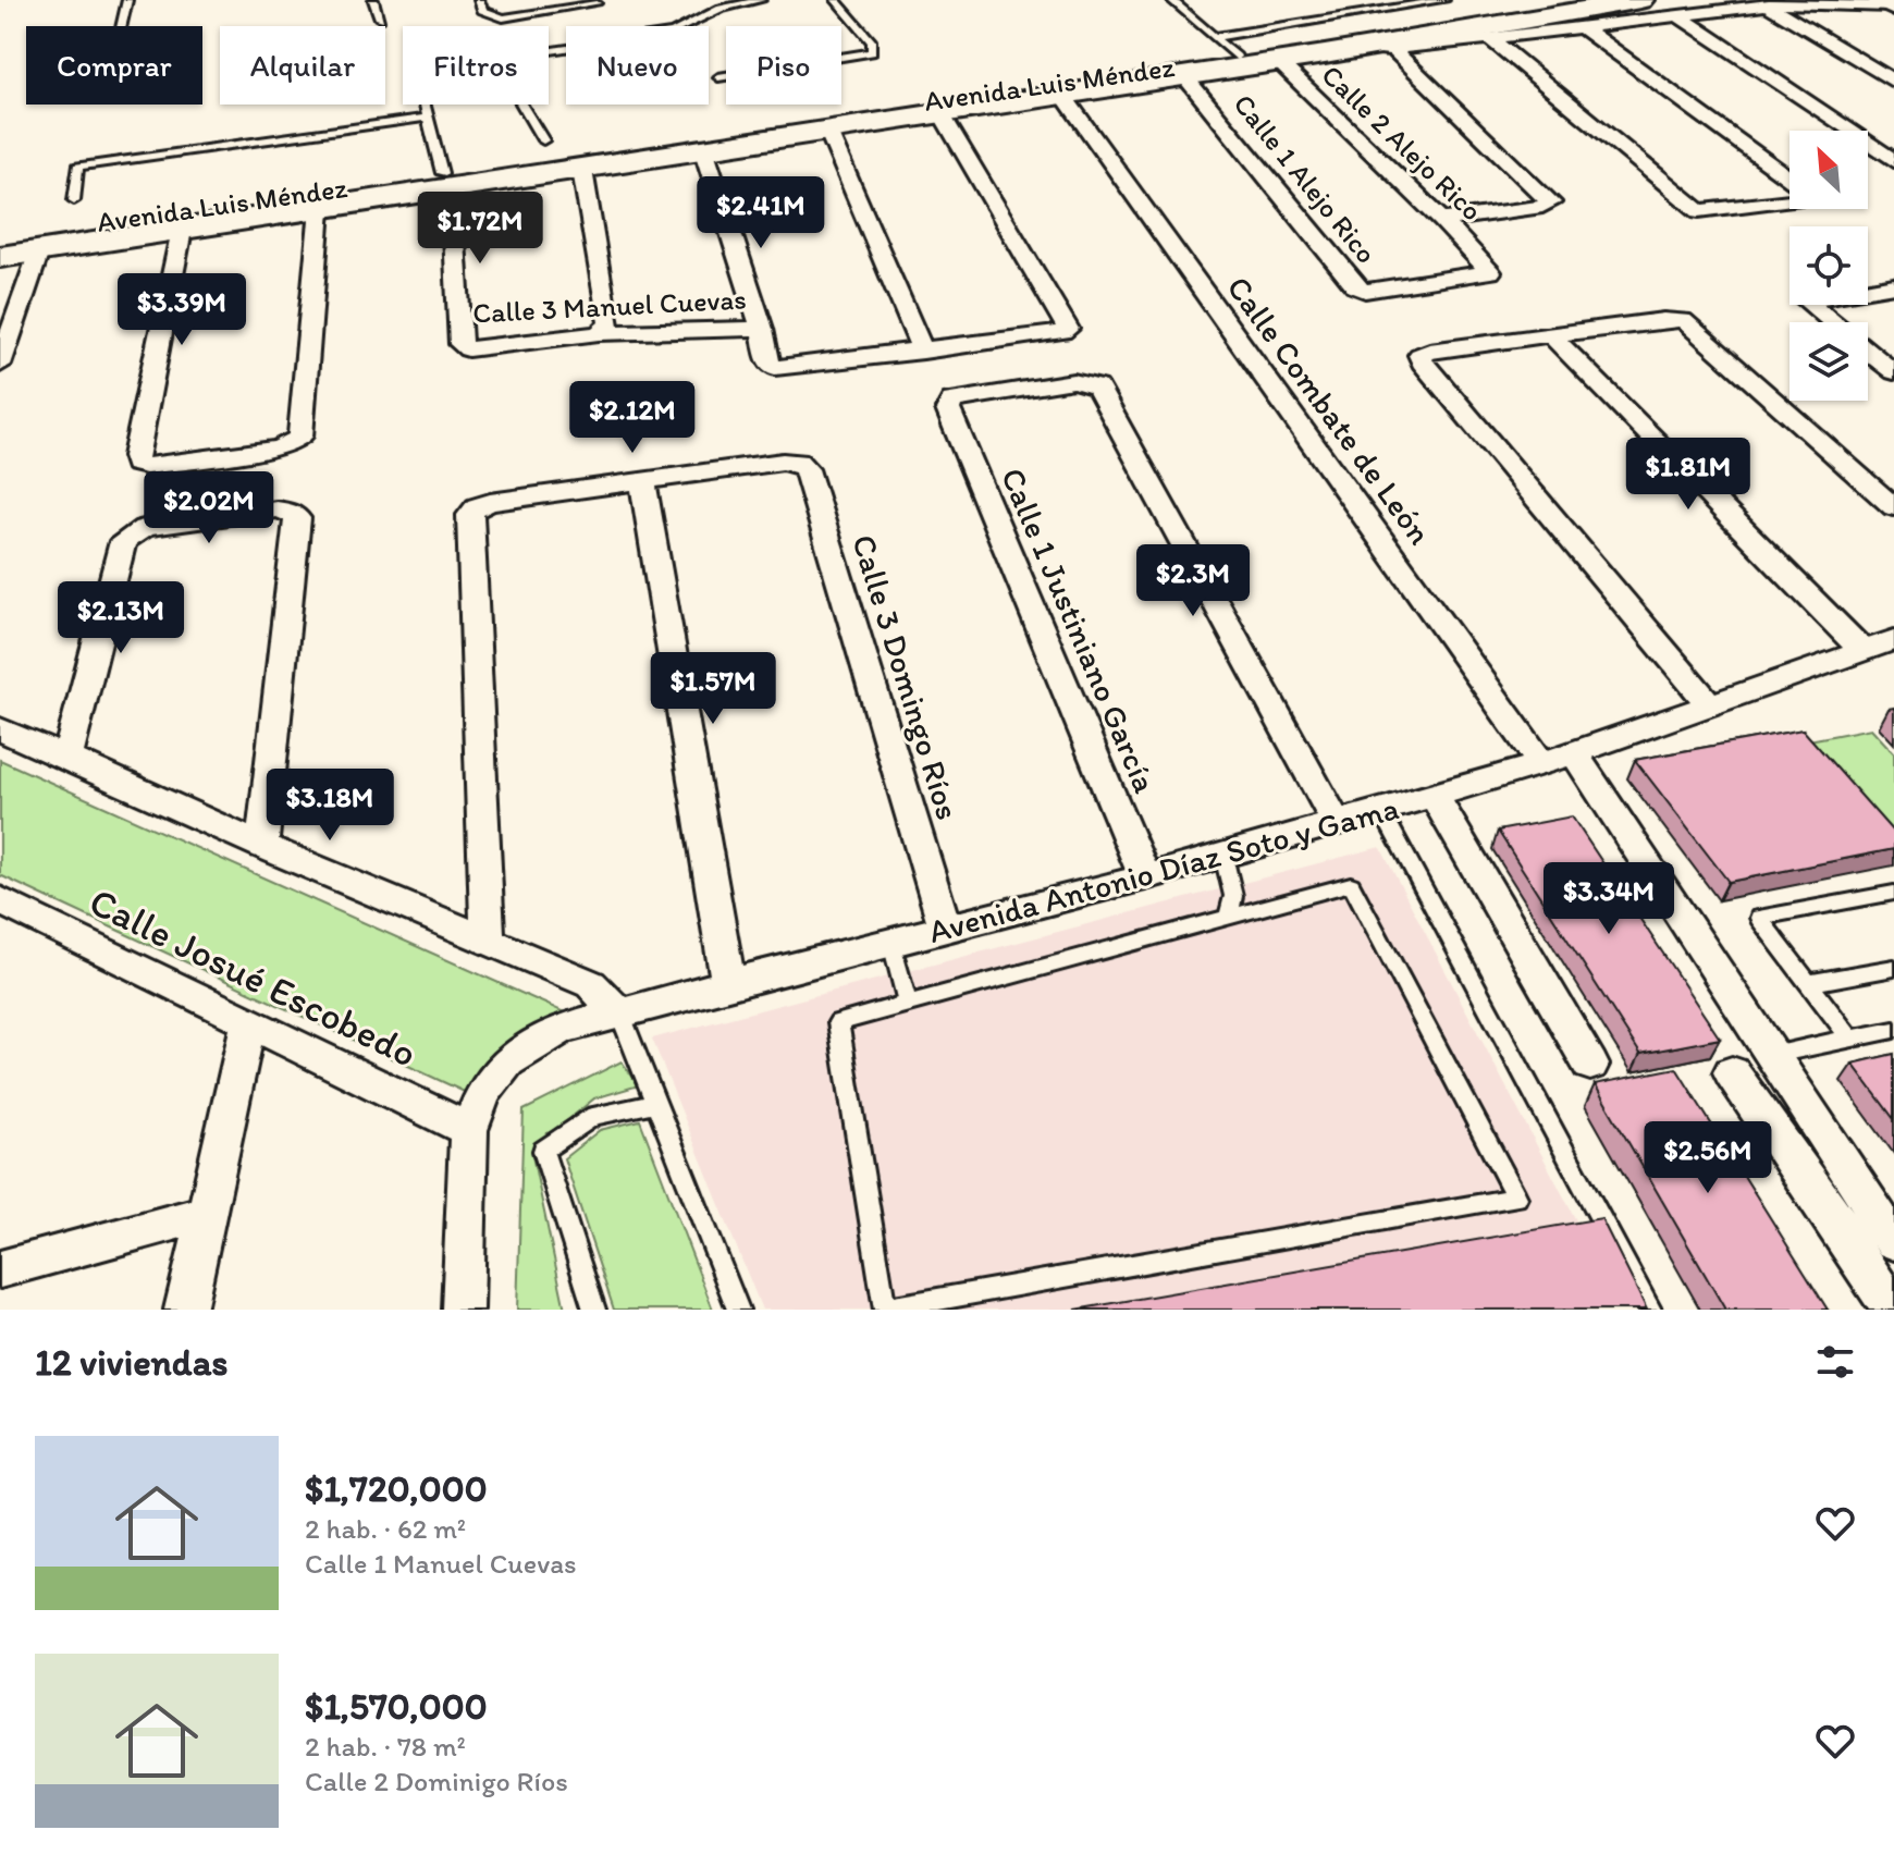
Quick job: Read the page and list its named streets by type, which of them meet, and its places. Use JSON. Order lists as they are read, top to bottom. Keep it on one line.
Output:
{"streets":{"main road":["Avenida Luis Méndez"],"street":["Calle 2 Alejo Rico","Calle 1 Alejo Rico","Calle 3 Manuel Cuevas","Calle Combate de León","Calle 1 Justiniano García","Calle 3 Domingo Ríos","Avenida Antonio Díaz Soto y Gama","Calle Josué Escobedo"]},"crossings":[["Avenida Luis Méndez","Calle 2 Alejo Rico"],["Avenida Luis Méndez","Calle 1 Alejo Rico"],["Avenida Luis Méndez","Calle 3 Manuel Cuevas"],["Avenida Luis Méndez","Calle Combate de León"],["Calle 2 Alejo Rico","Calle 1 Alejo Rico"],["Calle Combate de León","Avenida Antonio Díaz Soto y Gama"],["Calle 1 Justiniano García","Avenida Antonio Díaz Soto y Gama"],["Calle 3 Domingo Ríos","Avenida Antonio Díaz Soto y Gama"],["Avenida Antonio Díaz Soto y Gama","Calle Josué Escobedo"]],"north":"top left","page":{"chip":["Comprar","Alquilar","Filtros","Nuevo","Piso"],"price":["$2.41M","$1.72M","$3.39M","$2.12M","$1.81M","$2.02M","$2.3M","$2.13M","$1.57M","$3.18M","$3.34M","$2.56M"],"heading":"12 viviendas","list":[{"name":"$1,720,000","note":"2 hab. · 62 m² · Calle 1 Manuel Cuevas"},{"name":"$1,570,000","note":"2 hab. · 78 m² · Calle 2 Dominigo Ríos"}]}}
